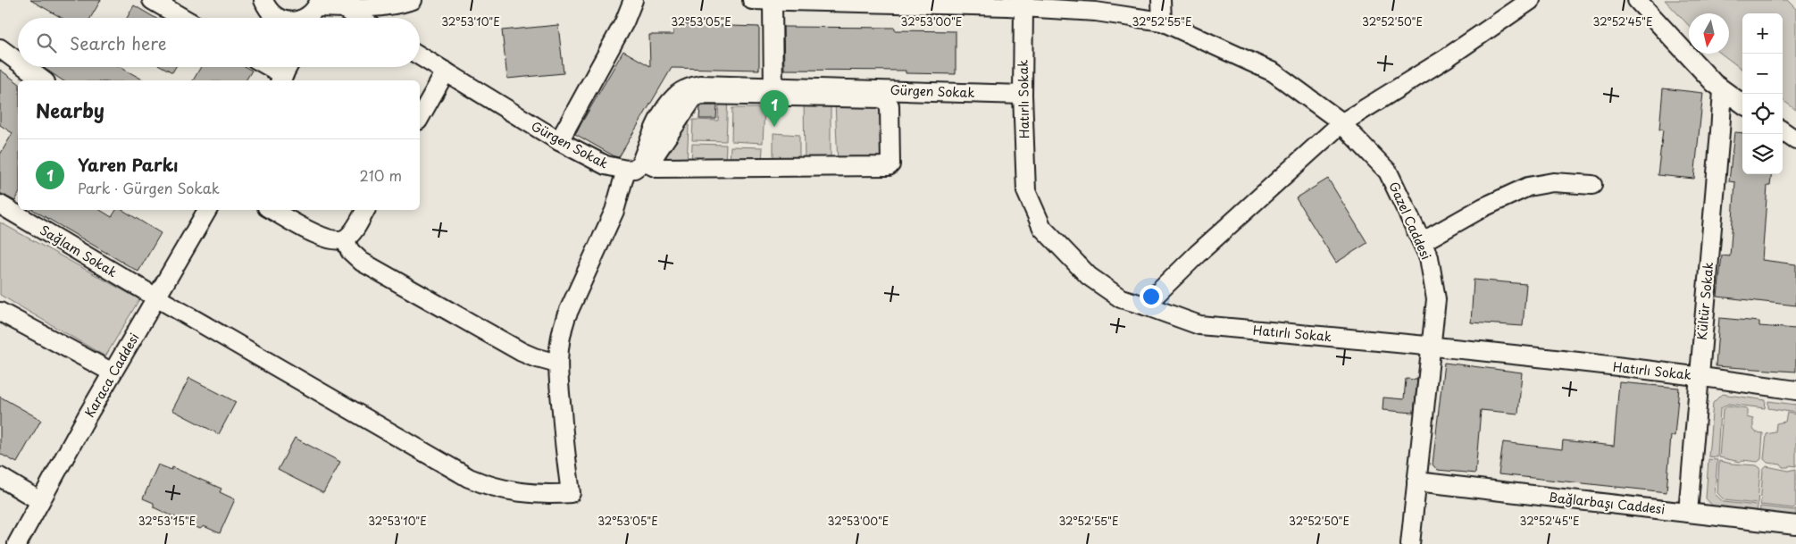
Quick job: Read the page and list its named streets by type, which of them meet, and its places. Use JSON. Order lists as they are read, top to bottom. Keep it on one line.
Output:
{"streets":{"street":["Gürgen Sokak","Hatırlı Sokak","Gazel Caddesi","Sağlam Sokak","Kültür Sokak","Karaca Caddesi","Bağlarbaşı Caddesi"]},"crossings":[["Gürgen Sokak","Hatırlı Sokak"],["Hatırlı Sokak","Gazel Caddesi"],["Hatırlı Sokak","Kültür Sokak"],["Gazel Caddesi","Bağlarbaşı Caddesi"],["Sağlam Sokak","Karaca Caddesi"],["Kültür Sokak","Bağlarbaşı Caddesi"]],"north":"bottom","page":{"map_buttons":["+","−"],"search":"Search here","heading":"Nearby","pins":"1","list":[{"mark":"1","name":"Yaren Parkı","note":"Park · Gürgen Sokak","value":"210 m"}]},"coordinates":["32°53'10\"E","32°53'05\"E","32°53'00\"E","32°52'55\"E","32°52'50\"E","32°52'45\"E","32°53'15\"E"]}
